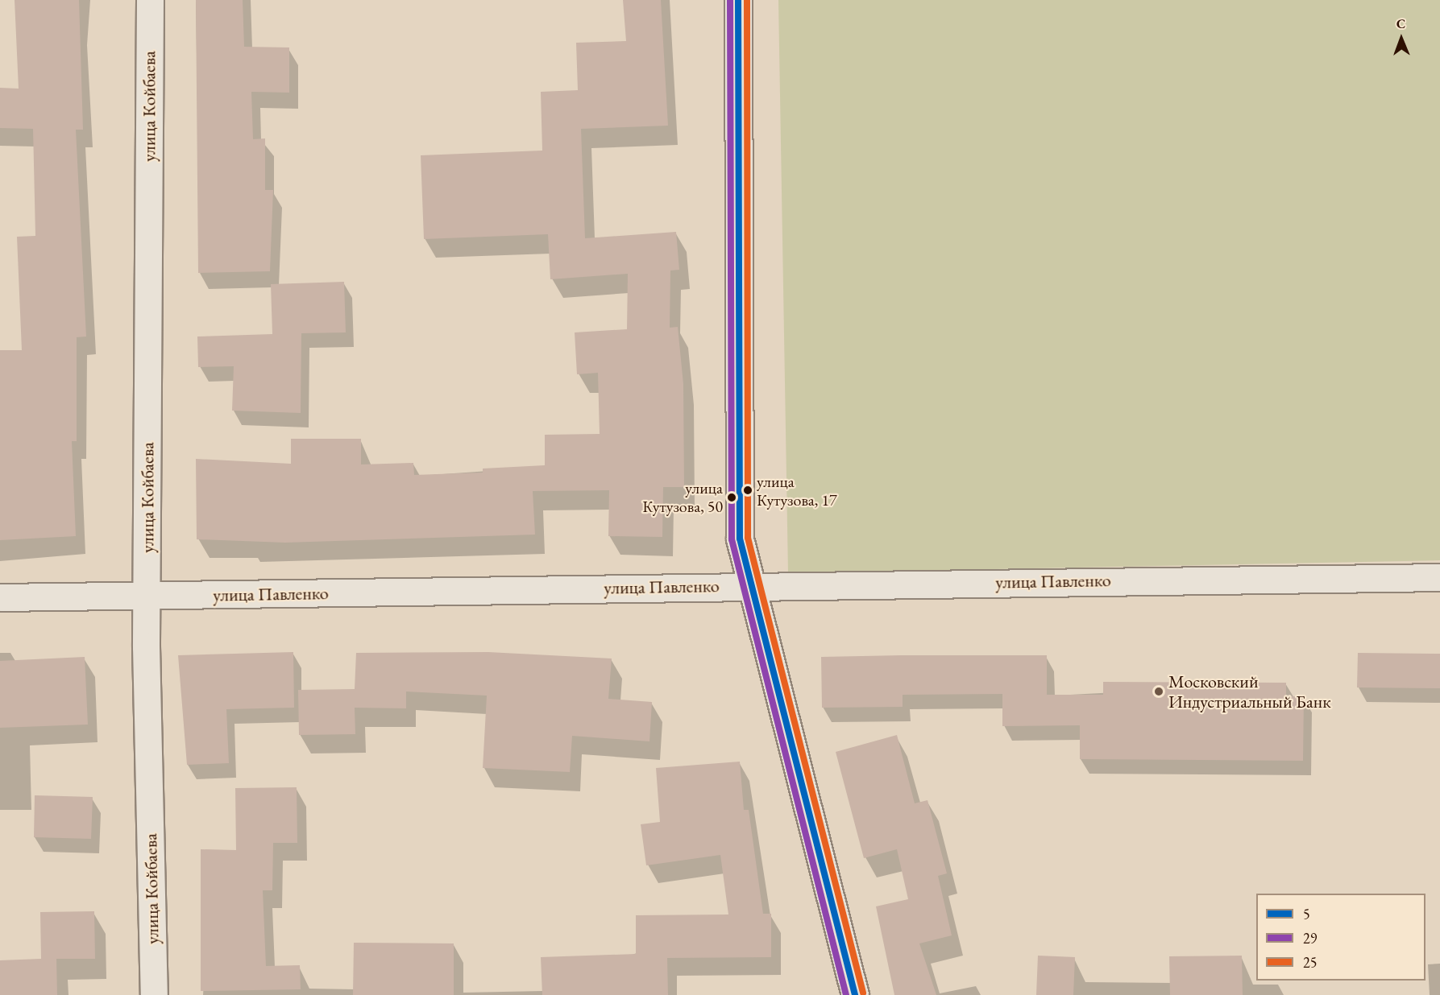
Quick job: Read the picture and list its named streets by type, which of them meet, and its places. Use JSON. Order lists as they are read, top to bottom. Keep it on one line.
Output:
{"streets":{"street":["улица Койбаева","улица Павленко"]},"crossings":[["улица Койбаева","улица Павленко"]],"places":["улица Кутузова, 17","улица Кутузова, 50","Московский Индустриальный Банк"],"lines":["transit line 5","transit line 29","transit line 25"],"legend":["5","29","25"],"north":"top"}
